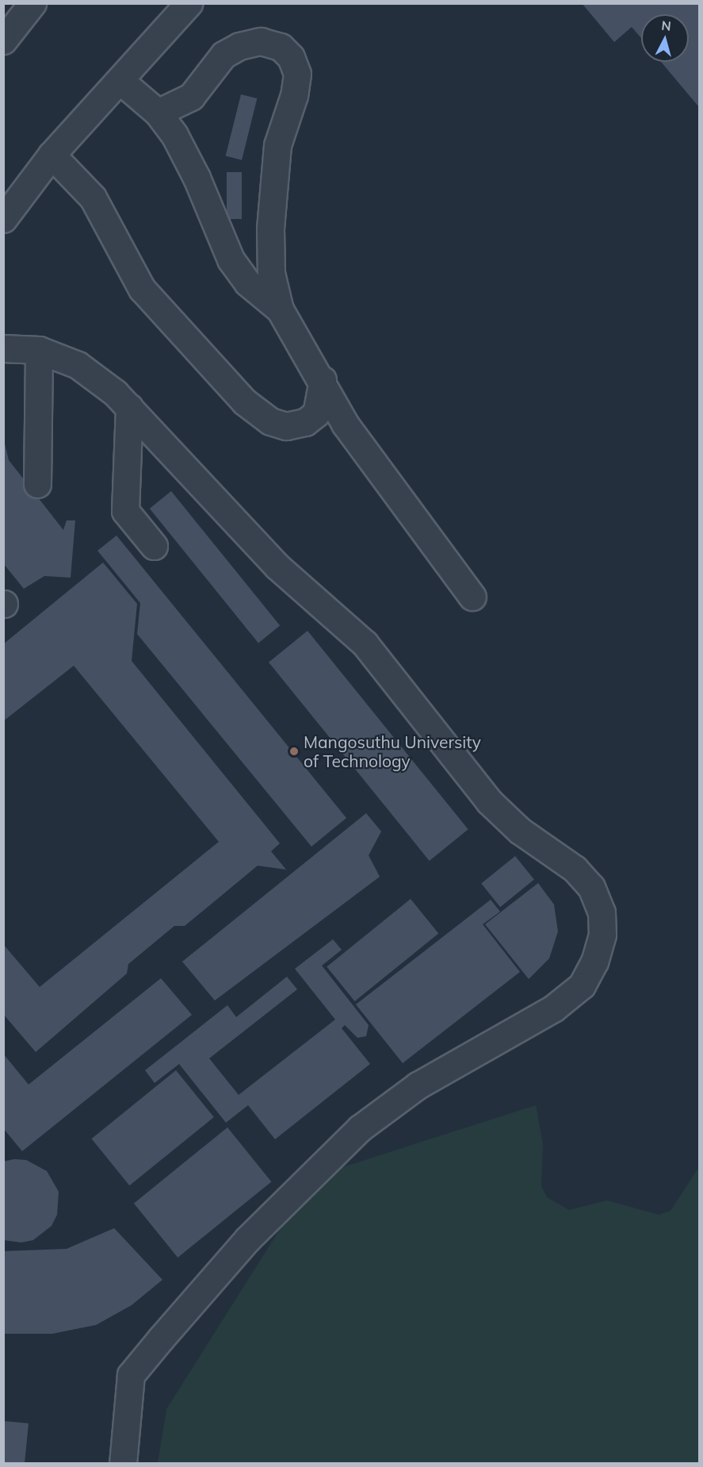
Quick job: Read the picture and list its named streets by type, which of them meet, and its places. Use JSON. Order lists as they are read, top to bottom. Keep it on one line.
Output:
{"places":["Mangosuthu University of Technology"],"north":"top"}
